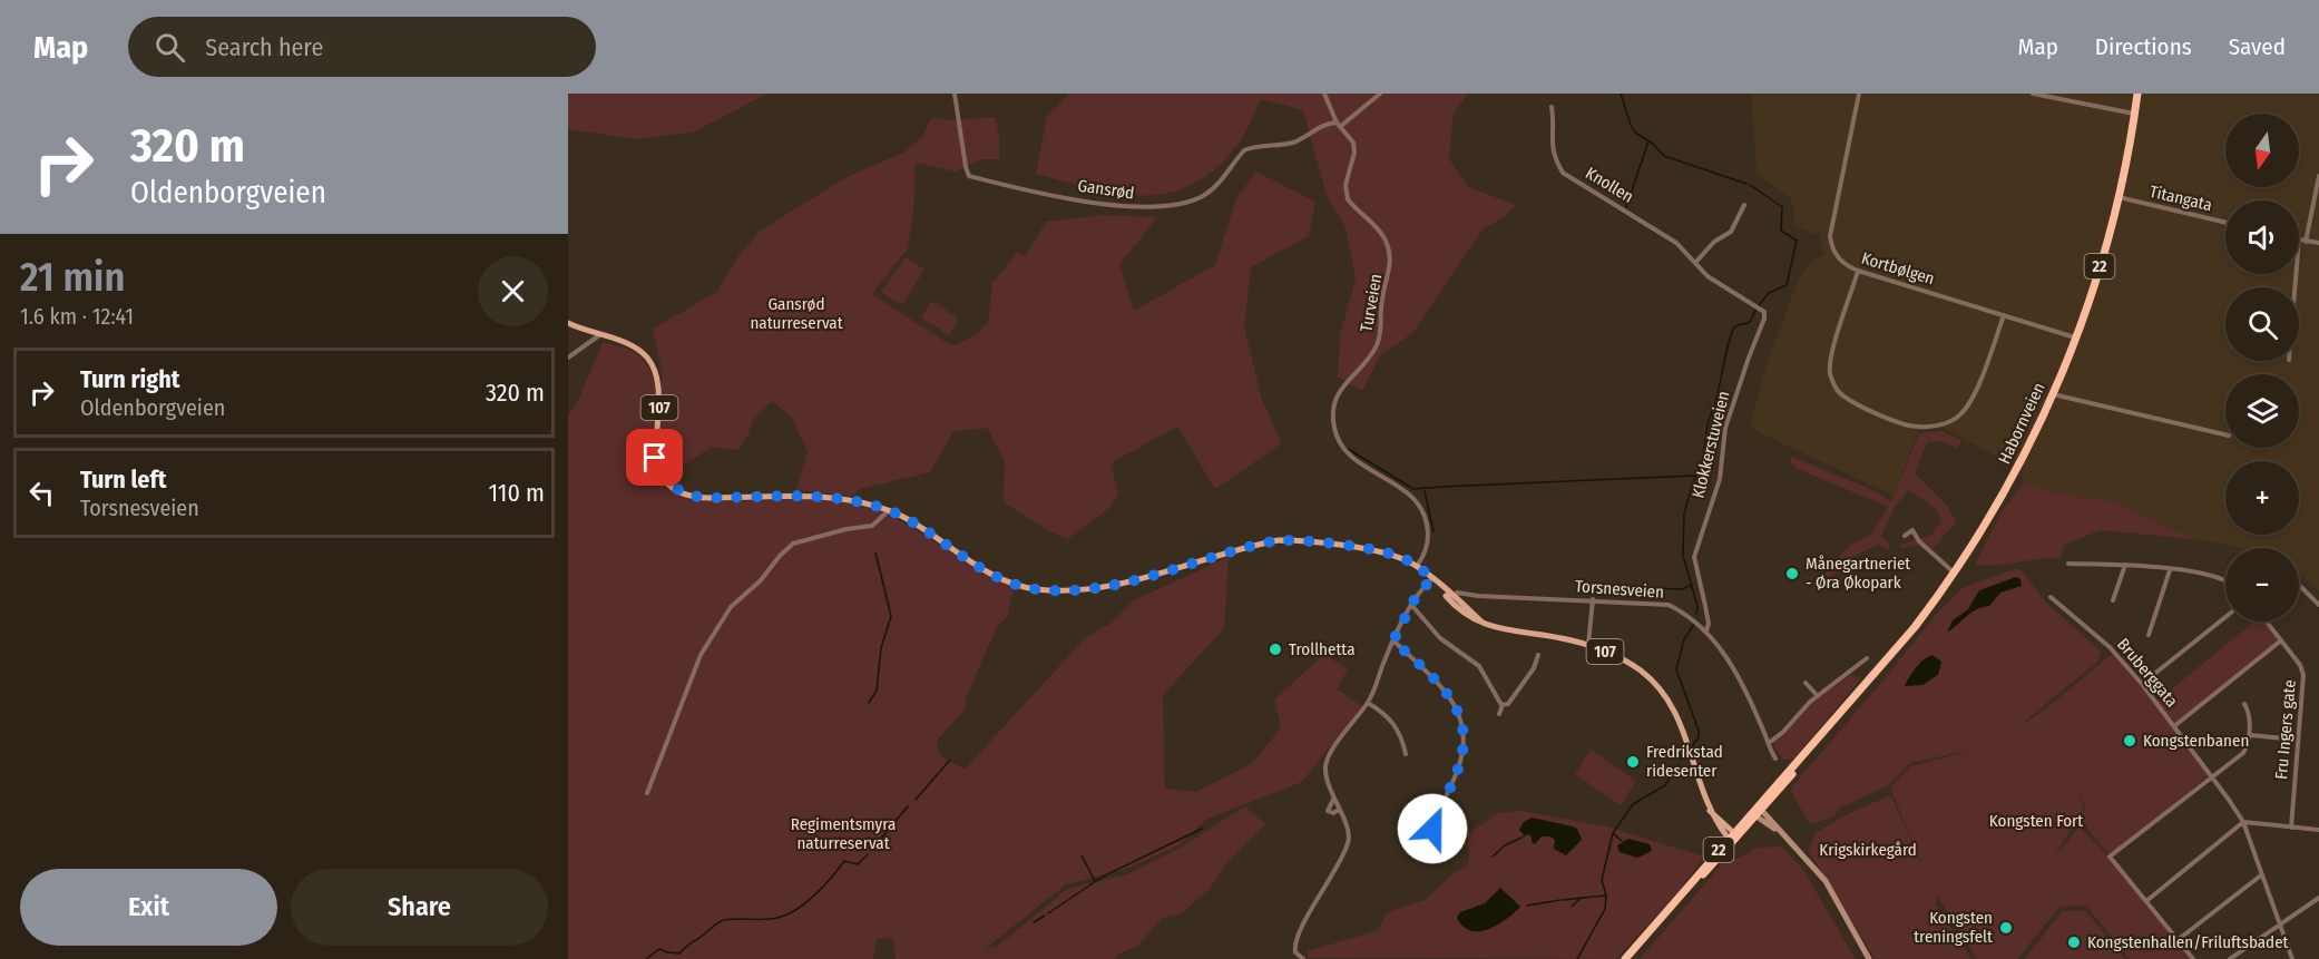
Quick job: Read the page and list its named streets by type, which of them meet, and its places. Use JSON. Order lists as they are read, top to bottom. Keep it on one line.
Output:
{"streets":{"highway":["22","Habornveien"],"main road":["107"],"street":["Knollen","Gansrød","Titangata","Kortbølgen","Turveien","Klokkerstuveien","Torsnesveien","Bruberggata","Fru Ingers gate"]},"crossings":[["Knollen","Klokkerstuveien"],["Gansrød","Turveien"],["Titangata","Habornveien"],["Kortbølgen","Habornveien"],["Turveien","107"],["107","Habornveien"],["Klokkerstuveien","Torsnesveien"]],"parks":["Gansrød naturreservat","Kongsten Fort","Regimentsmyra naturreservat","Krigskirkegård"],"places":["Månegartneriet - Øra Økopark","Trollhetta","Kongstenbanen","Fredrikstad ridesenter","Kongsten treningsfelt","Kongstenhallen/Friluftsbadet"],"north":"bottom","page":{"header":"Map","search":"Search here","nav":["Map","Directions","Saved"],"turn":["320 m","Oldenborgveien"],"map_buttons":["+","−"],"heading":["21 min","1.6 km · 12:41"],"list":[{"name":"Turn right","note":"Oldenborgveien","value":"320 m"},{"name":"Turn left","note":"Torsnesveien","value":"110 m"}],"buttons":["Exit","Share"]}}
